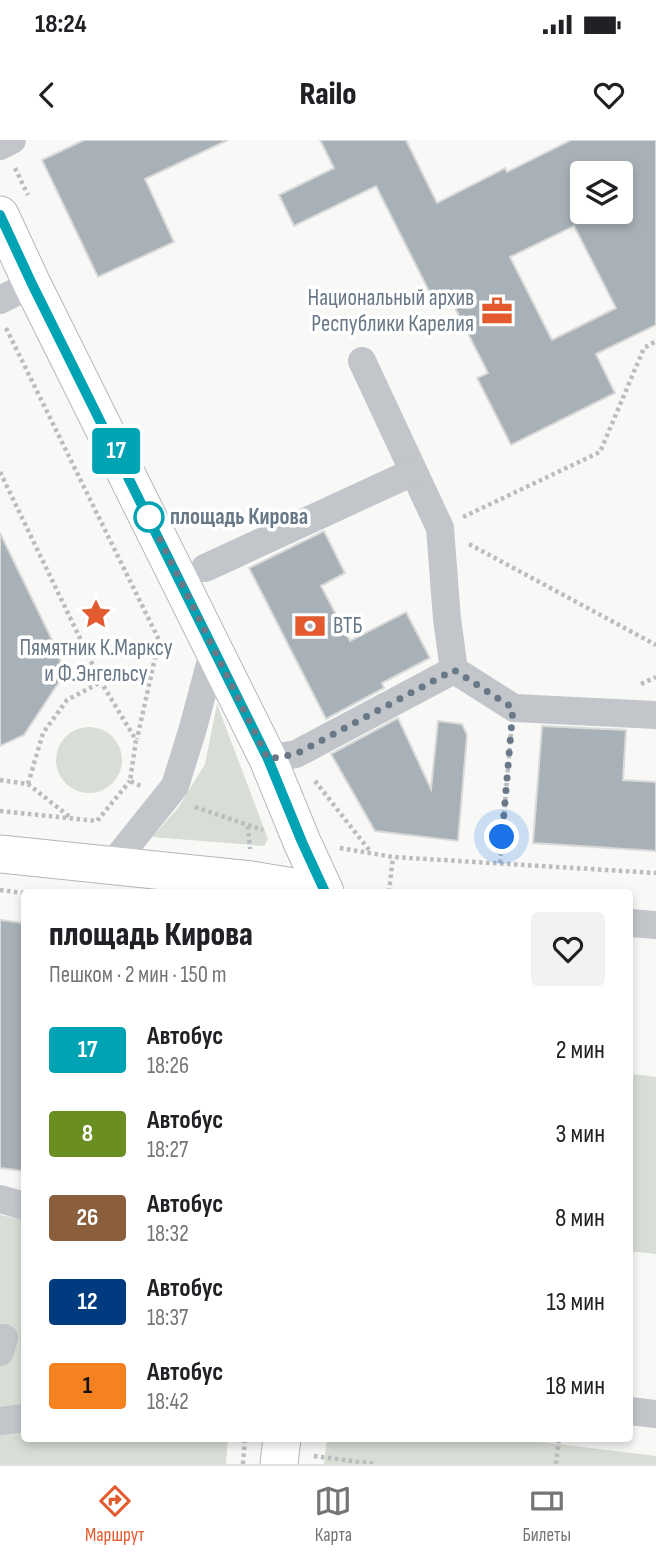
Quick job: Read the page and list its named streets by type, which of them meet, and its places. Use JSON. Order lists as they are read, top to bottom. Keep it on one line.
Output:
{"places":{"office":["Национальный архив Республики Карелия"],"other":["площадь Кирова"],"place":["Пямятник К.Марксу и Ф.Энгельсу"],"bank":["ВТБ"]},"lines":["bus line 17"],"page":{"status":"18:24","header":"Railo","on_map":"17","heading":["площадь Кирова","Пешком · 2 мин · 150 m"],"list":[{"mark":"17","name":"Автобус","note":"18:26","value":"2 мин"},{"mark":"8","name":"Автобус","note":"18:27","value":"3 мин"},{"mark":"26","name":"Автобус","note":"18:32","value":"8 мин"},{"mark":"12","name":"Автобус","note":"18:37","value":"13 мин"},{"mark":"1","name":"Автобус","note":"18:42","value":"18 мин"}],"tabs":["Маршрут","Карта","Билеты"]}}
